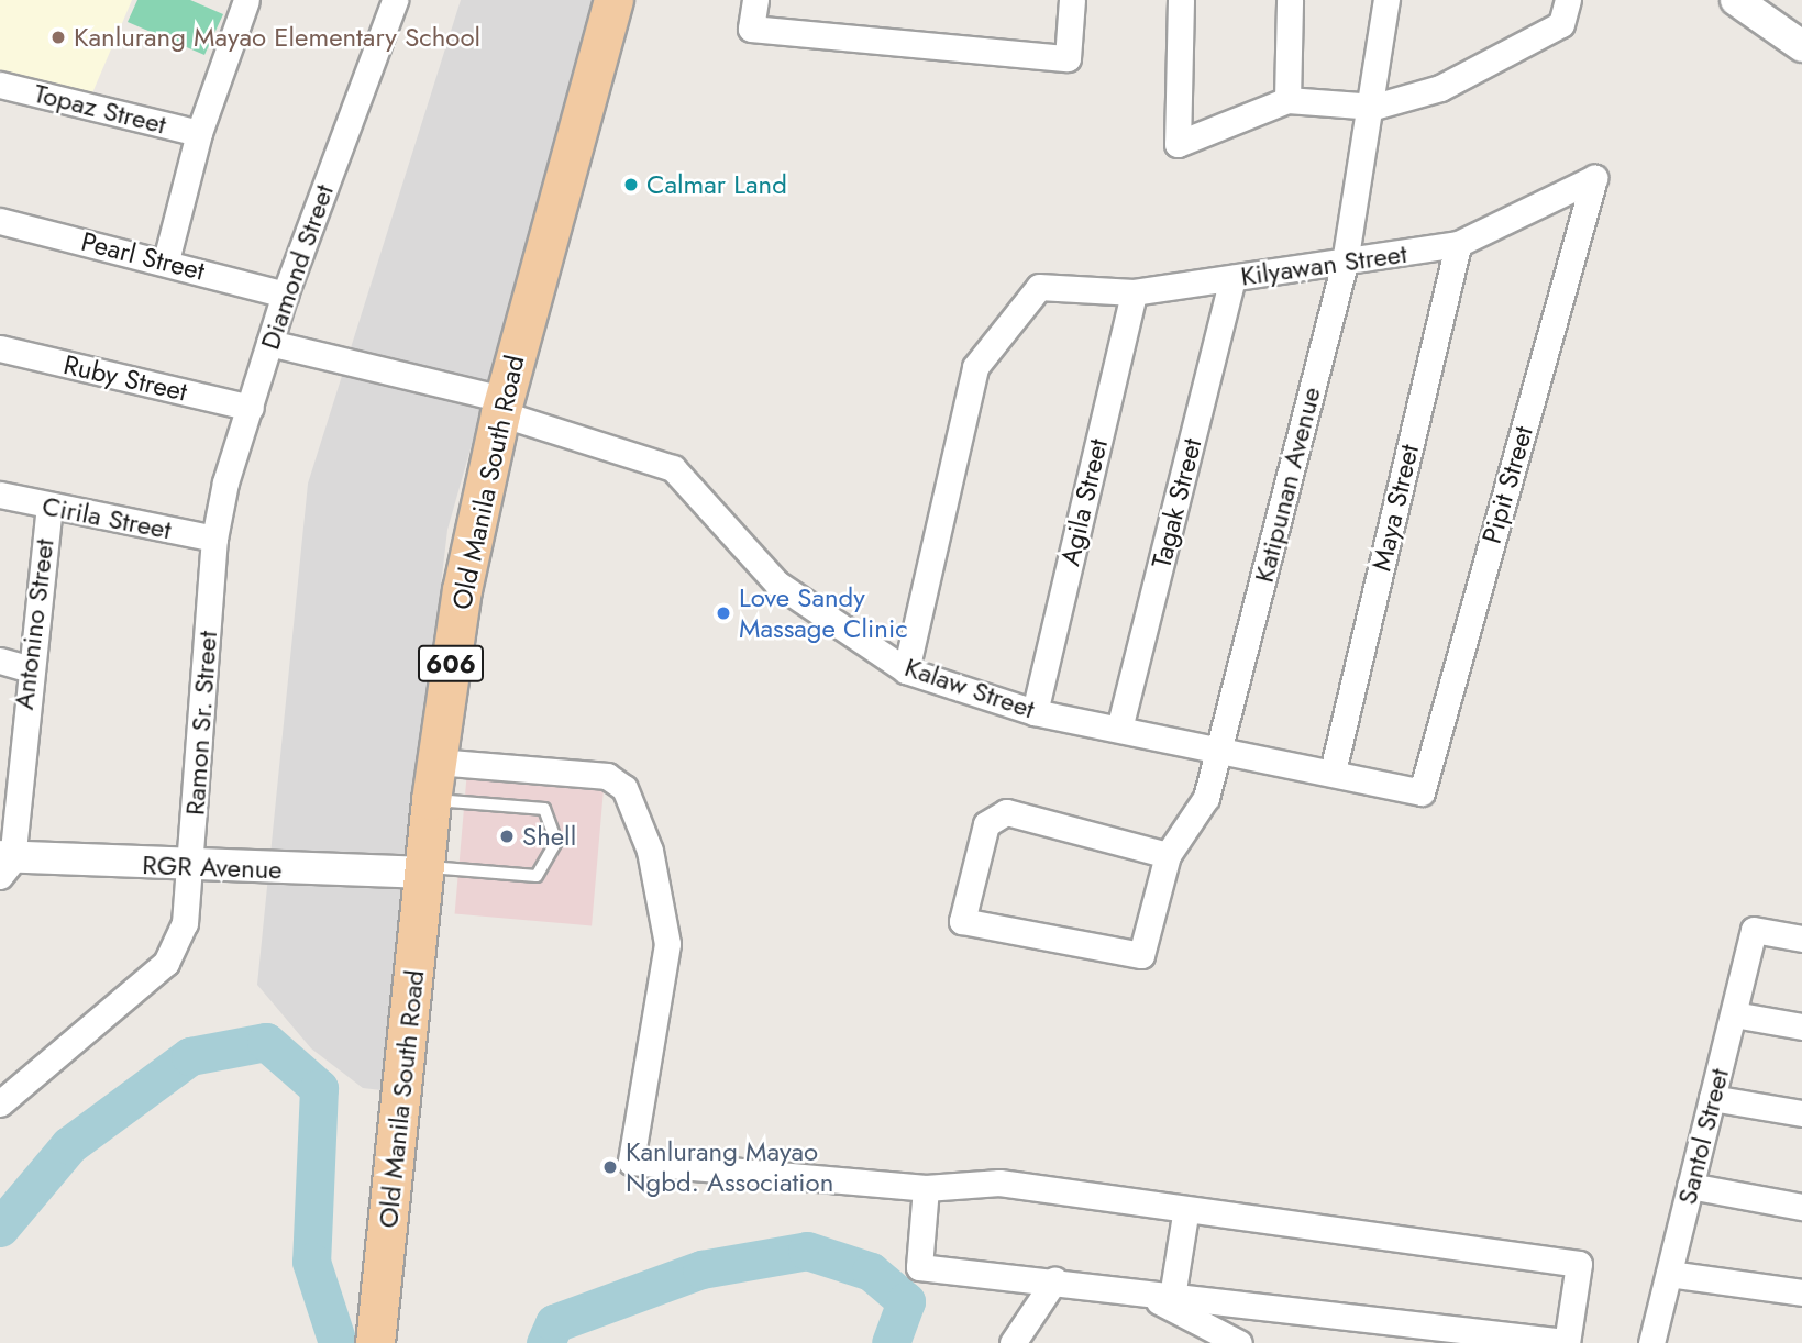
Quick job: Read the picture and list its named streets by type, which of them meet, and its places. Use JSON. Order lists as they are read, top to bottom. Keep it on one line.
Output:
{"streets":{"main road":["Old Manila South Road","606"],"street":["Topaz Street","Pearl Street","Kilyawan Street","Diamond Street","Ruby Street","Katipunan Avenue","Pipit Street","Agila Street","Tagak Street","Maya Street","Cirila Street","Antonino Street","Kalaw Street","Ramon Sr. Street","RGR Avenue","Santol Street"]},"crossings":[["Pearl Street","Diamond Street"],["Kilyawan Street","Katipunan Avenue"],["Kilyawan Street","Pipit Street"],["Kilyawan Street","Agila Street"],["Kilyawan Street","Tagak Street"],["Kilyawan Street","Maya Street"],["Kilyawan Street","Kalaw Street"],["Diamond Street","Ruby Street"],["Diamond Street","Cirila Street"],["Diamond Street","Kalaw Street"],["Diamond Street","Ramon Sr. Street"],["Old Manila South Road","Kalaw Street"],["Old Manila South Road","RGR Avenue"],["Katipunan Avenue","Kalaw Street"],["Pipit Street","Kalaw Street"],["Agila Street","Kalaw Street"],["Tagak Street","Kalaw Street"],["Maya Street","Kalaw Street"],["Cirila Street","Antonino Street"],["Cirila Street","Ramon Sr. Street"],["Antonino Street","RGR Avenue"],["Ramon Sr. Street","RGR Avenue"]],"places":["Kanlurang Mayao Elementary School","Calmar Land","Love Sandy Massage Clinic","Shell","Kanlurang Mayao Ngbd. Association"]}
